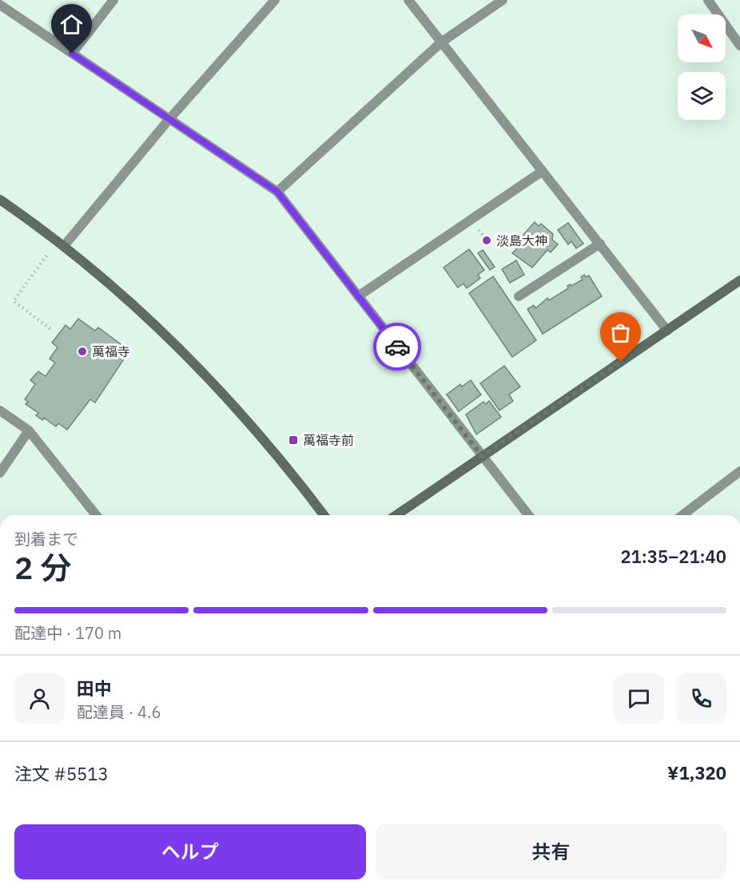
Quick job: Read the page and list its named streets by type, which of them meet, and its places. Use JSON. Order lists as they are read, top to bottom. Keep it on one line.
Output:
{"places":{"other":["淡島大神","萬福寺"],"transit":["萬福寺前"]},"north":"bottom right","page":{"heading":["2 分","到着まで","21:35–21:40"],"panel":["田中","配達員 · 4.6","注文 #5513","¥1,320"],"bar":"配達中 · 170 m","buttons":["ヘルプ","共有"]}}
